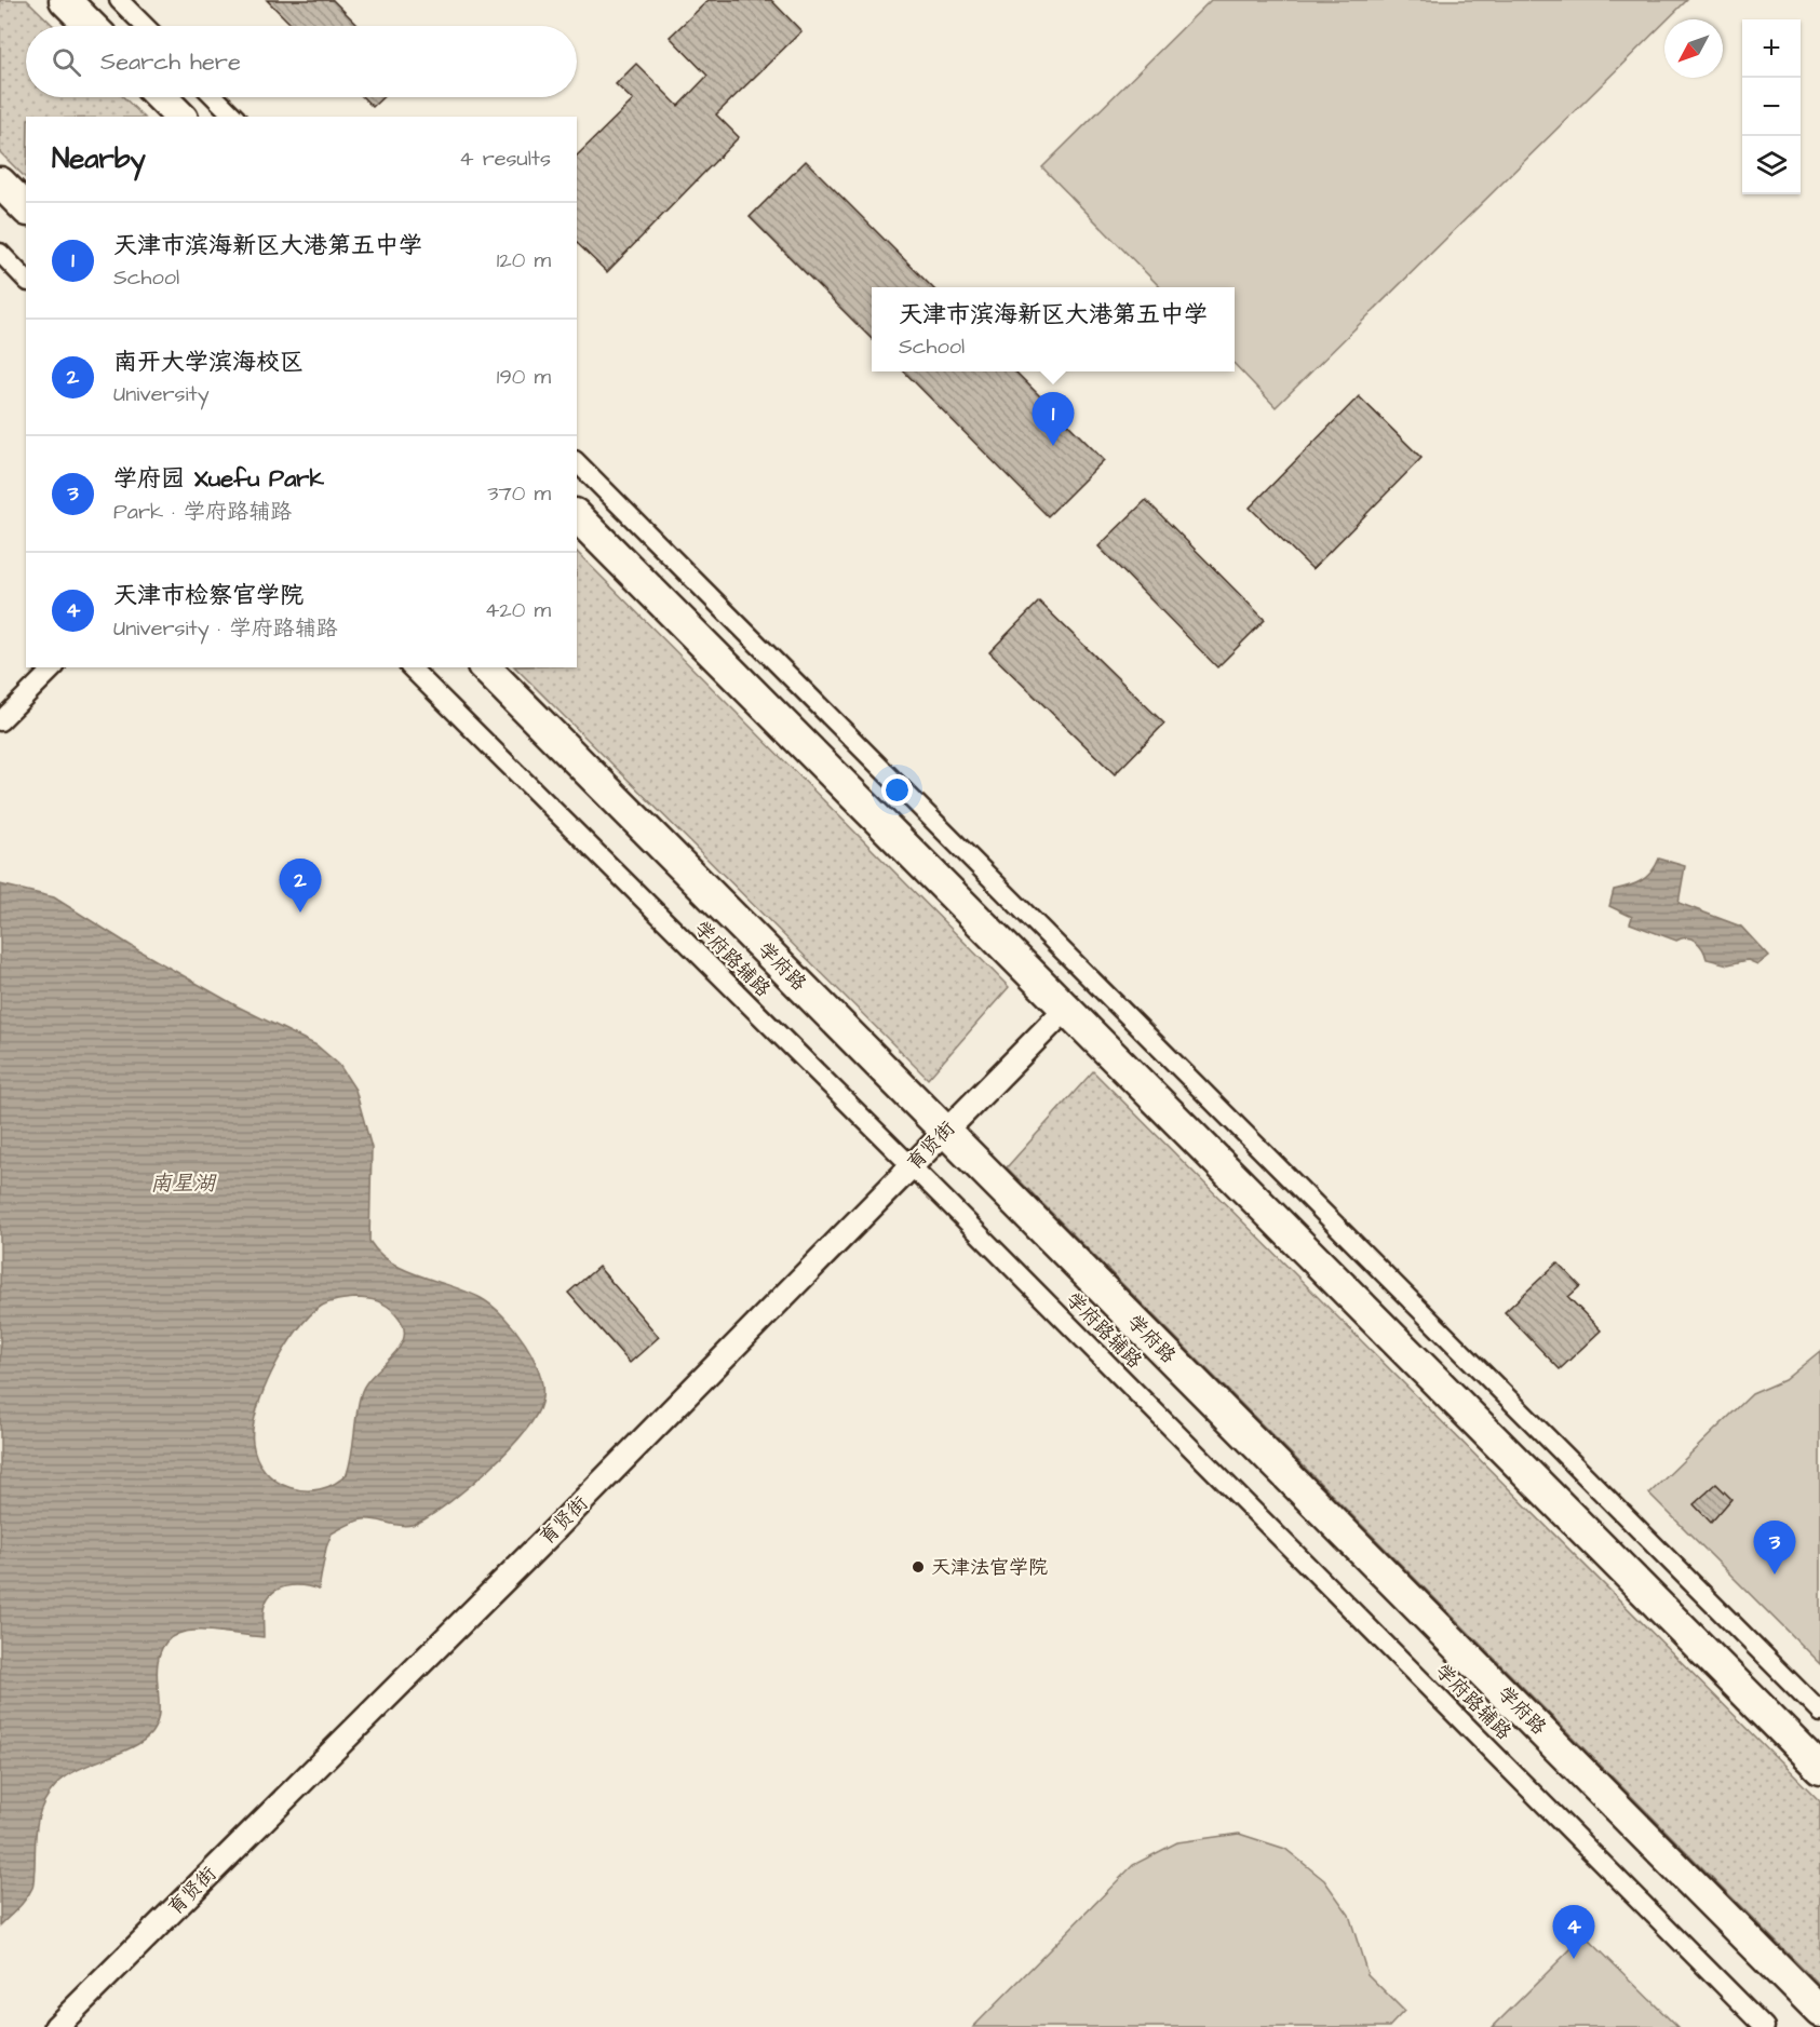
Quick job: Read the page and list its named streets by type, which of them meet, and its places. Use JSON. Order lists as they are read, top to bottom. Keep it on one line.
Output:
{"streets":{"highway":["学府路"],"street":["学府路辅路","育贤街"]},"crossings":[["学府路辅路","育贤街"],["学府路","育贤街"]],"water":["南星湖"],"places":["天津法官学院"],"north":"bottom left","page":{"map_buttons":["+","−"],"search":"Search here","heading":["Nearby","4 results"],"list":[{"mark":"1","name":"天津市滨海新区大港第五中学","note":"School","value":"120 m"},{"mark":"2","name":"南开大学滨海校区","note":"University","value":"190 m"},{"mark":"3","name":"学府园 Xuefu Park","note":"Park · 学府路辅路","value":"370 m"},{"mark":"4","name":"天津市检察官学院","note":"University · 学府路辅路","value":"420 m"}],"popup":["天津市滨海新区大港第五中学","School"],"pins":["1","2","3","4"]}}
